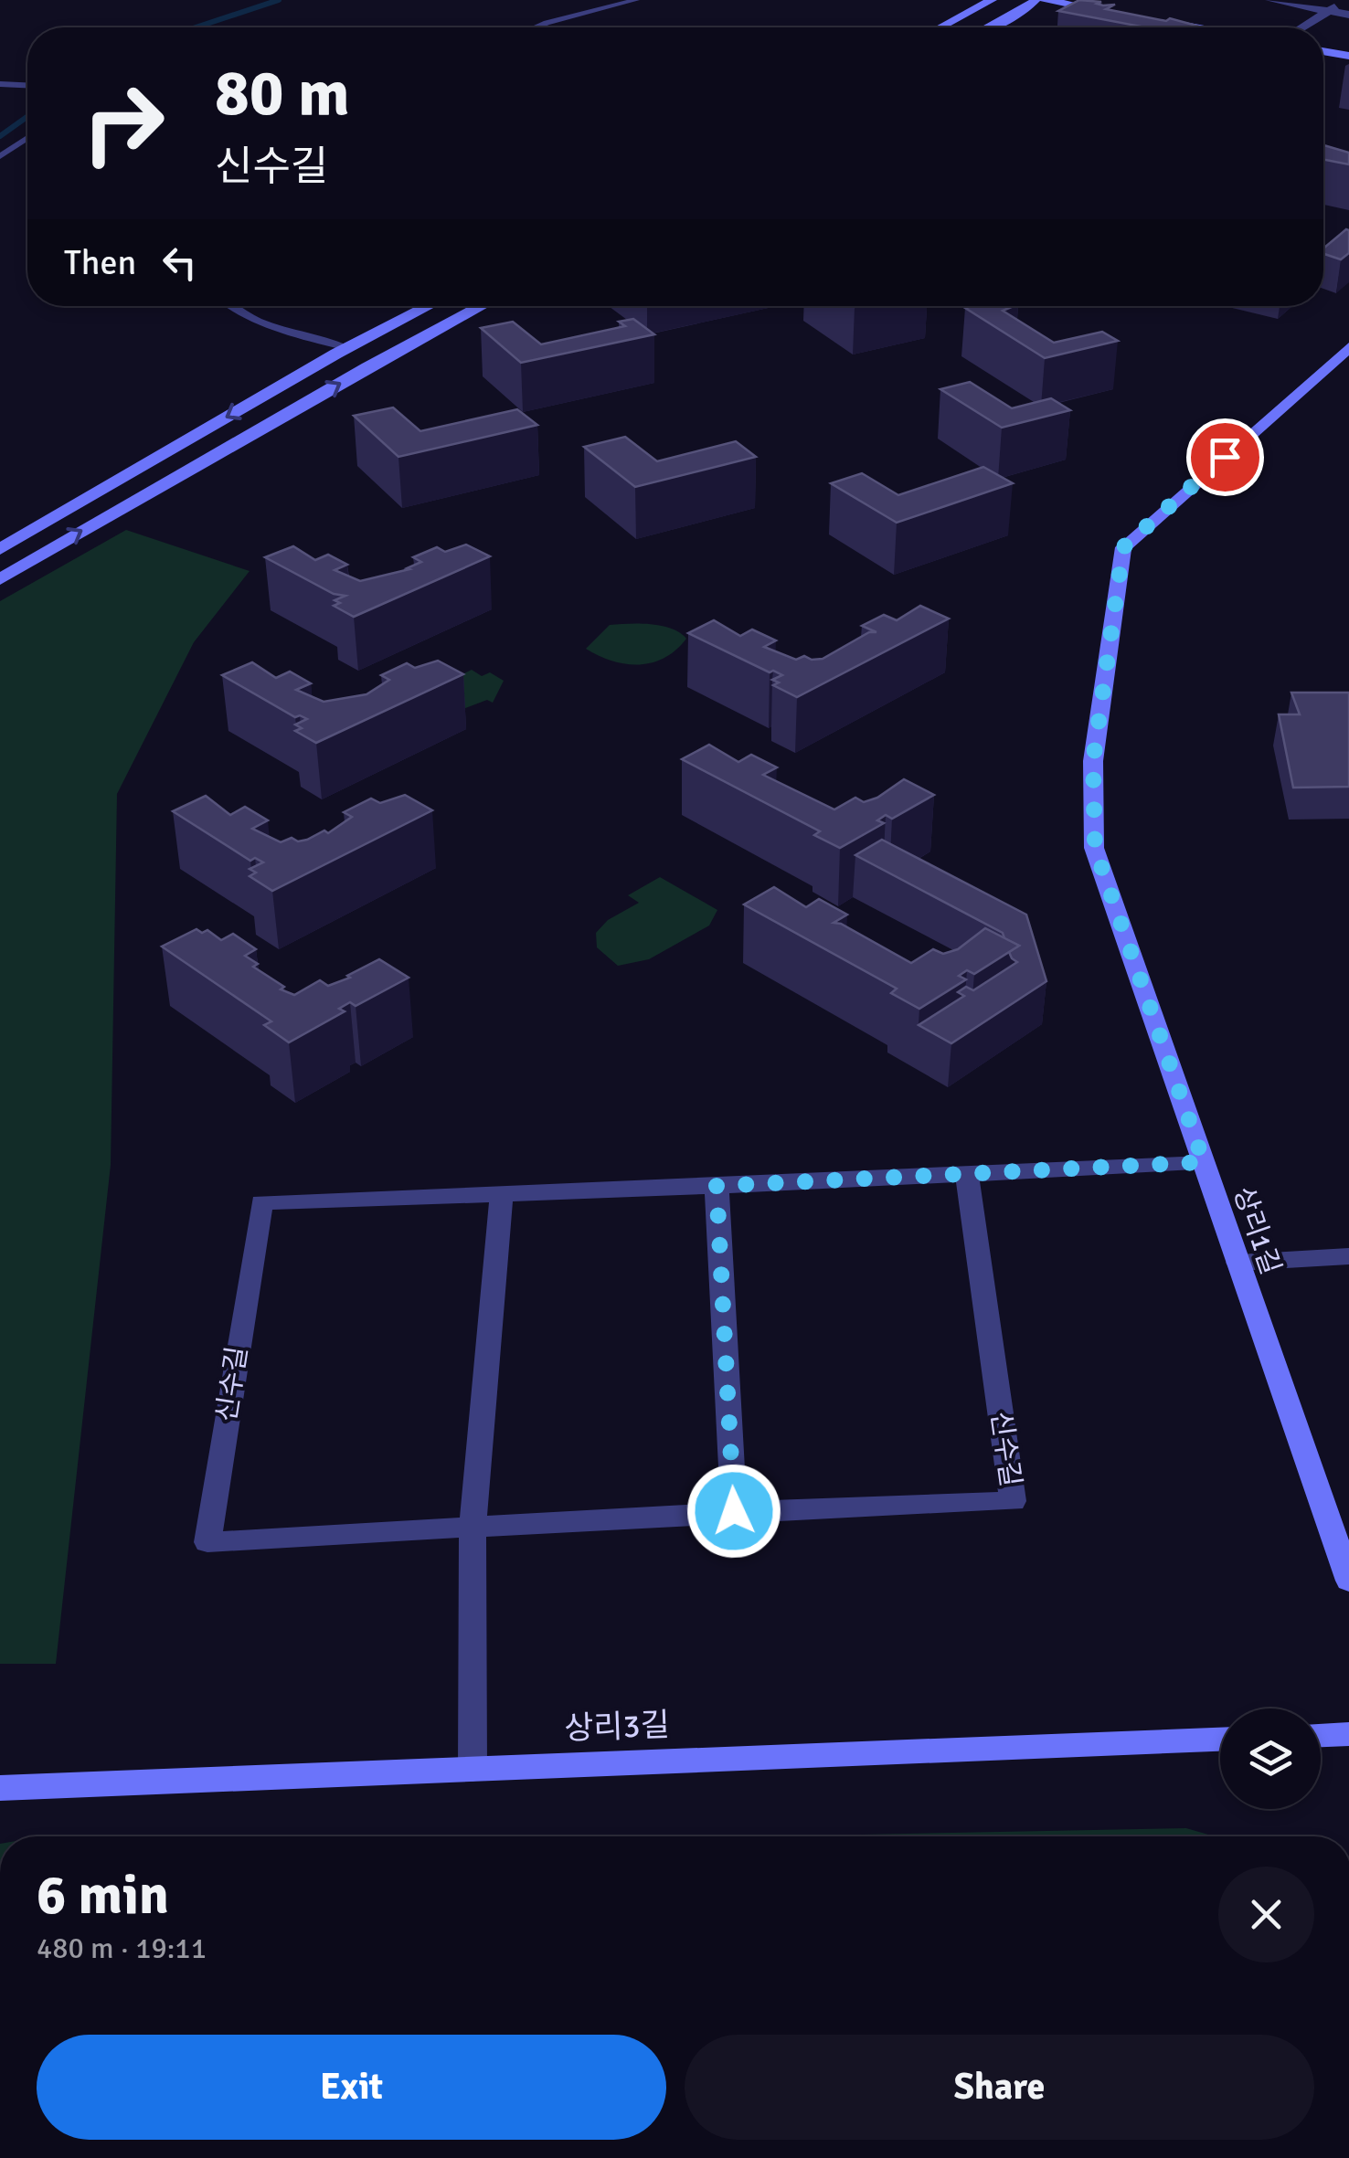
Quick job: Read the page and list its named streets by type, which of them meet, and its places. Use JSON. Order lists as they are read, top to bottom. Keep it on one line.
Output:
{"streets":{"street":["상리1길","신수길","상리3길"]},"crossings":[["상리1길","신수길"]],"page":{"turn":["80 m","신수길"],"then":"Then","heading":["6 min","480 m · 19:11"],"buttons":["Exit","Share"]}}
